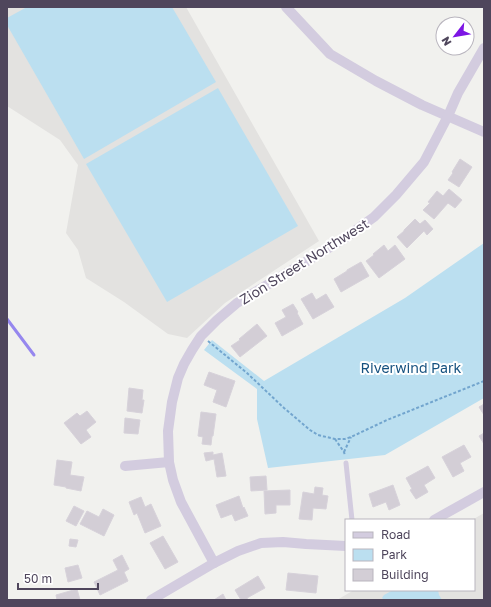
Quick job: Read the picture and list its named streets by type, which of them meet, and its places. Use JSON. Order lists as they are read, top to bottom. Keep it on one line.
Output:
{"streets":{"street":["Zion Street Northwest"]},"parks":["Riverwind Park"],"legend":["Road","Park","Building"],"scale_bar":"50 m","north":"bottom left"}
